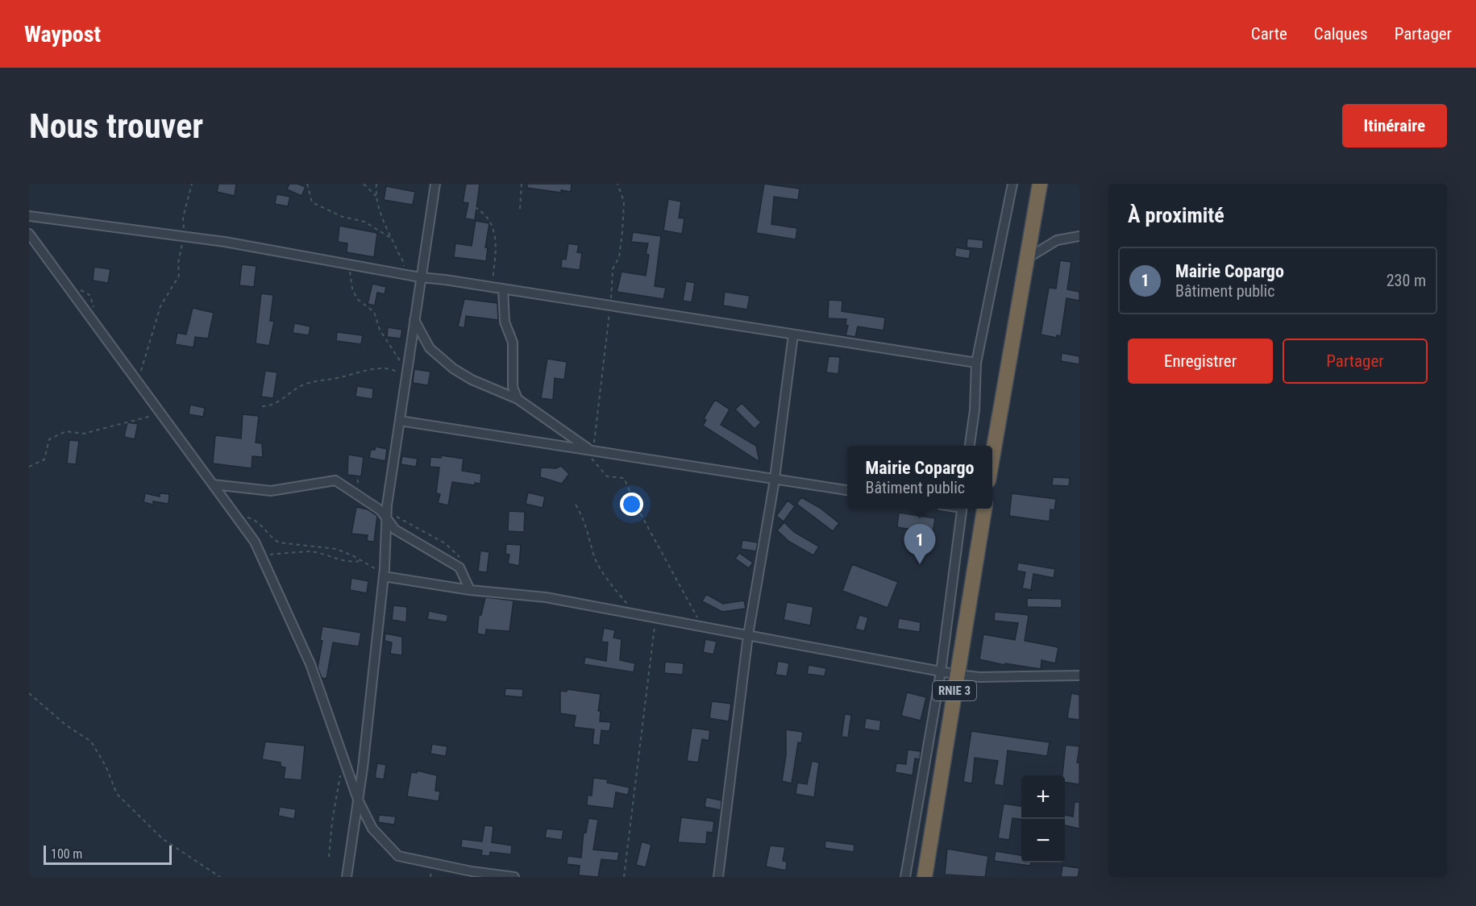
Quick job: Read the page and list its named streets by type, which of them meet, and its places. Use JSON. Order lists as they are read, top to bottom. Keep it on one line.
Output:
{"streets":{"highway":["RNIE 3"]},"scale_bar":"100 m","page":{"header":"Waypost","nav":["Carte","Calques","Partager"],"buttons":["Itinéraire",["Enregistrer","Partager"]],"title":"Nous trouver","heading":"À proximité","list":[{"mark":"1","name":"Mairie Copargo","note":"Bâtiment public","value":"230 m"}],"popup":["Mairie Copargo","Bâtiment public"],"pins":"1","map_buttons":["+","−"],"scale":"100 m"}}
